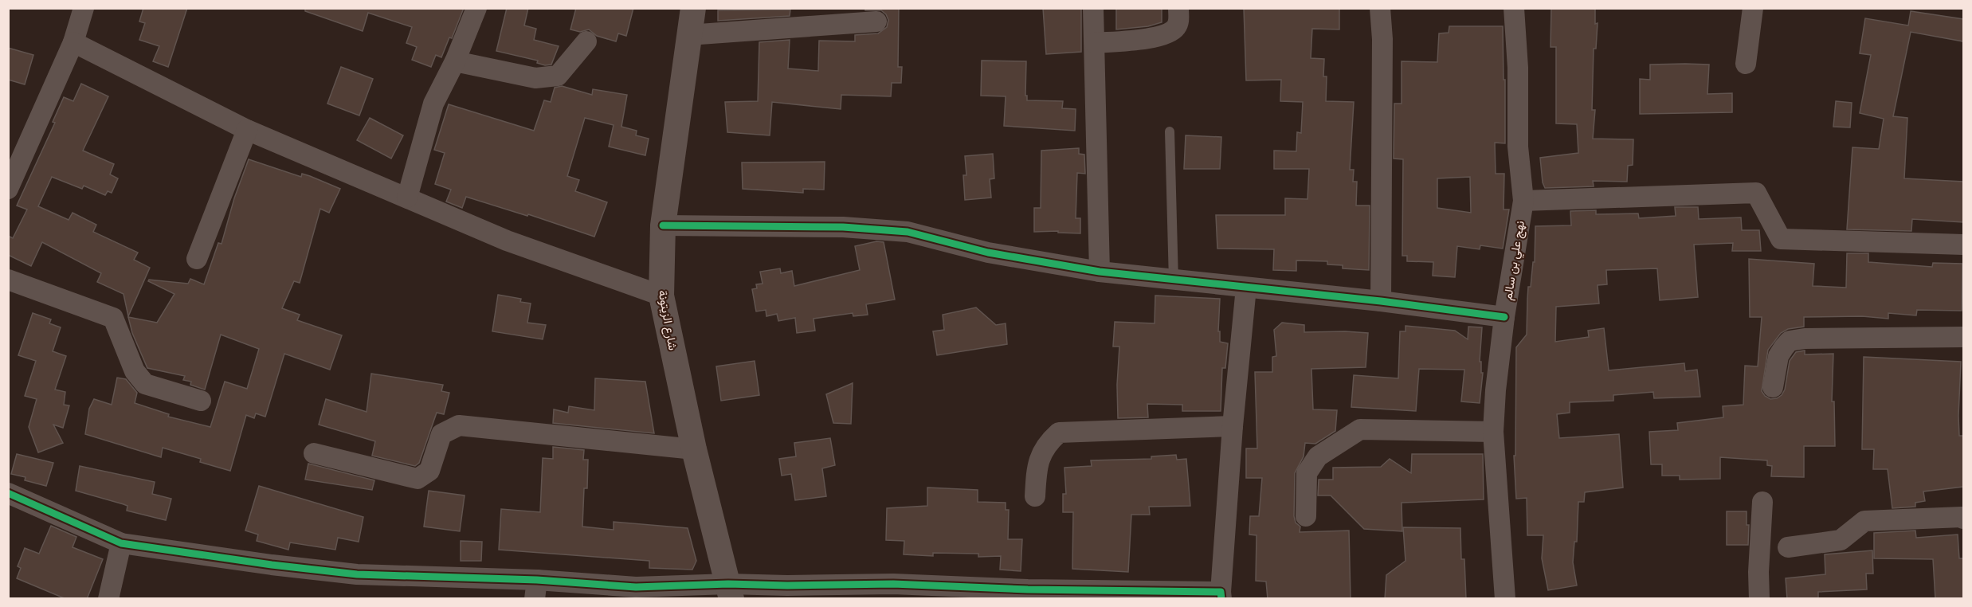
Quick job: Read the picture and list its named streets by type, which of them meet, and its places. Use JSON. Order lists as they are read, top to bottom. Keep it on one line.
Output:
{"streets":{"street":["نهج علي بن سالم","شارع الزيتونة"]}}
